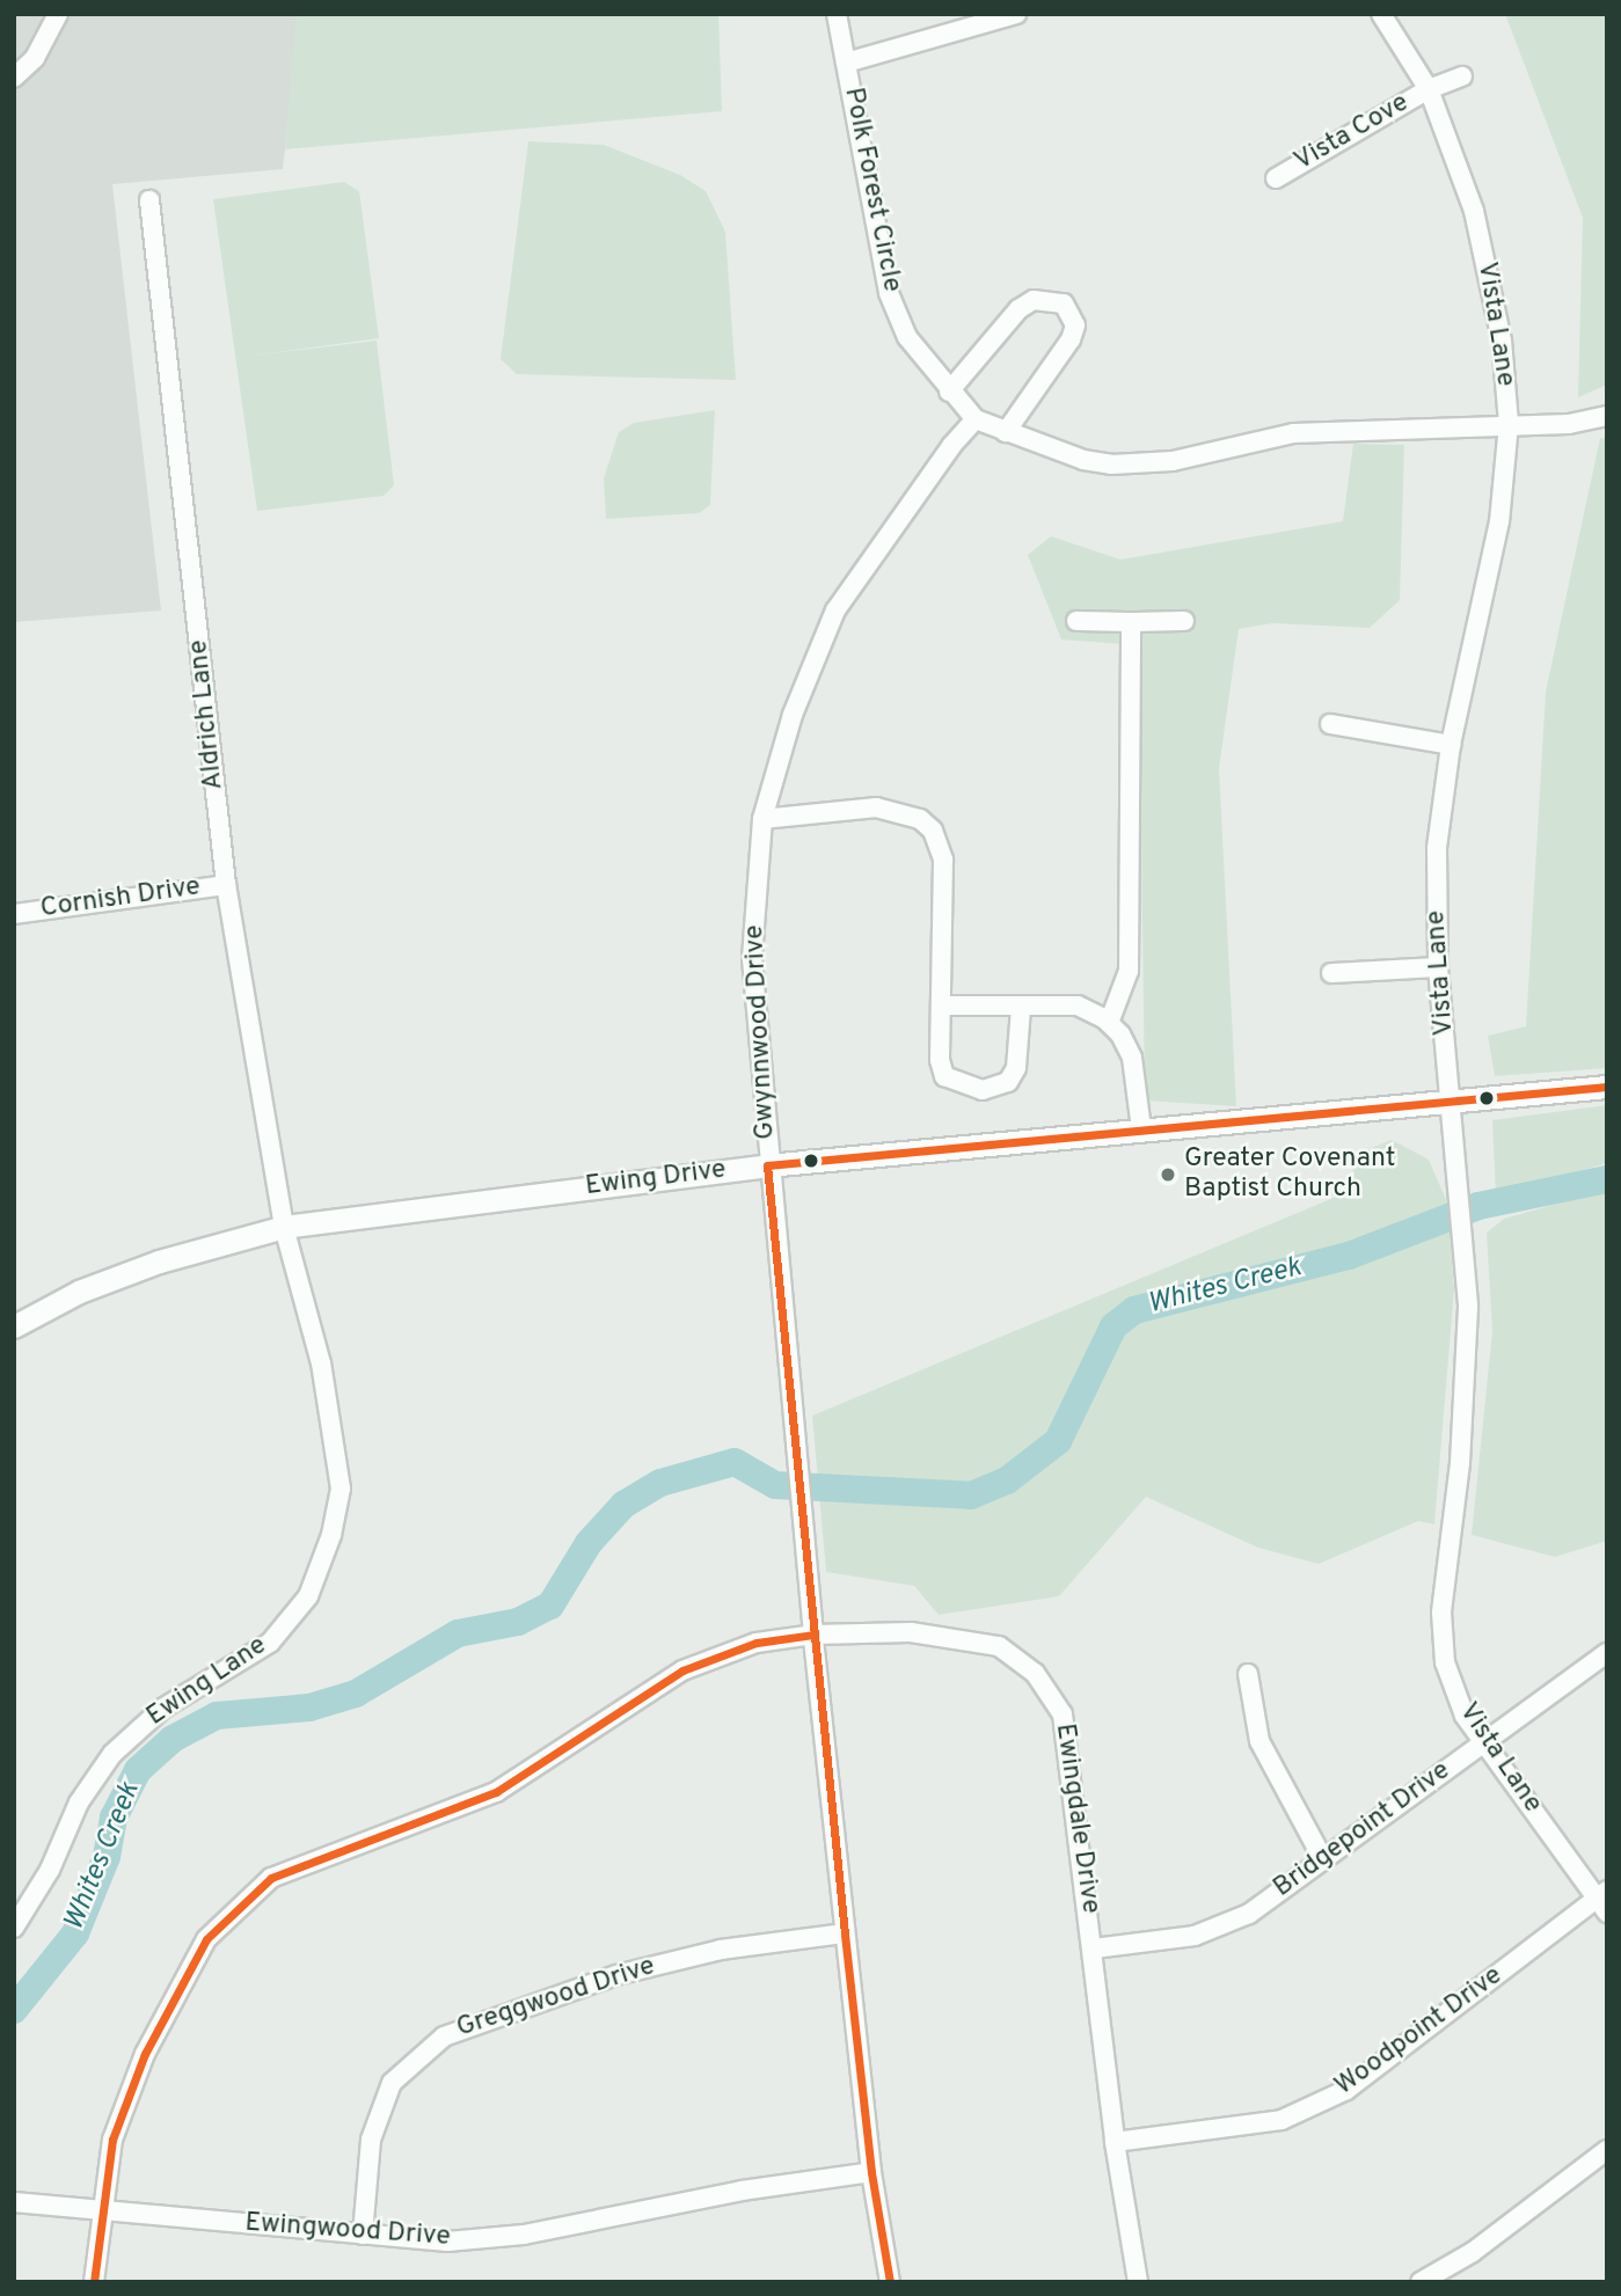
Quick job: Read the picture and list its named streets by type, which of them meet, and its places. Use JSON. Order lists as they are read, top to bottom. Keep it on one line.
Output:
{"streets":{"street":["Vista Cove","Polk Forest Circle","Vista Lane","Aldrich Lane","Cornish Drive","Gwynnwood Drive","Ewing Drive","Ewing Lane","Ewingdale Drive","Bridgepoint Drive","Greggwood Drive","Woodpoint Drive","Ewingwood Drive"]},"crossings":[["Vista Cove","Vista Lane"],["Polk Forest Circle","Vista Lane"],["Polk Forest Circle","Gwynnwood Drive"],["Vista Lane","Ewing Drive"],["Vista Lane","Bridgepoint Drive"],["Vista Lane","Woodpoint Drive"],["Aldrich Lane","Cornish Drive"],["Aldrich Lane","Ewing Drive"],["Aldrich Lane","Ewing Lane"],["Gwynnwood Drive","Ewing Drive"],["Gwynnwood Drive","Ewingdale Drive"],["Gwynnwood Drive","Greggwood Drive"],["Gwynnwood Drive","Ewingwood Drive"],["Ewing Drive","Ewing Lane"],["Ewingdale Drive","Bridgepoint Drive"],["Ewingdale Drive","Woodpoint Drive"],["Ewingdale Drive","Ewingwood Drive"],["Greggwood Drive","Ewingwood Drive"]],"water":["Whites Creek"],"places":["Greater Covenant Baptist Church"]}
